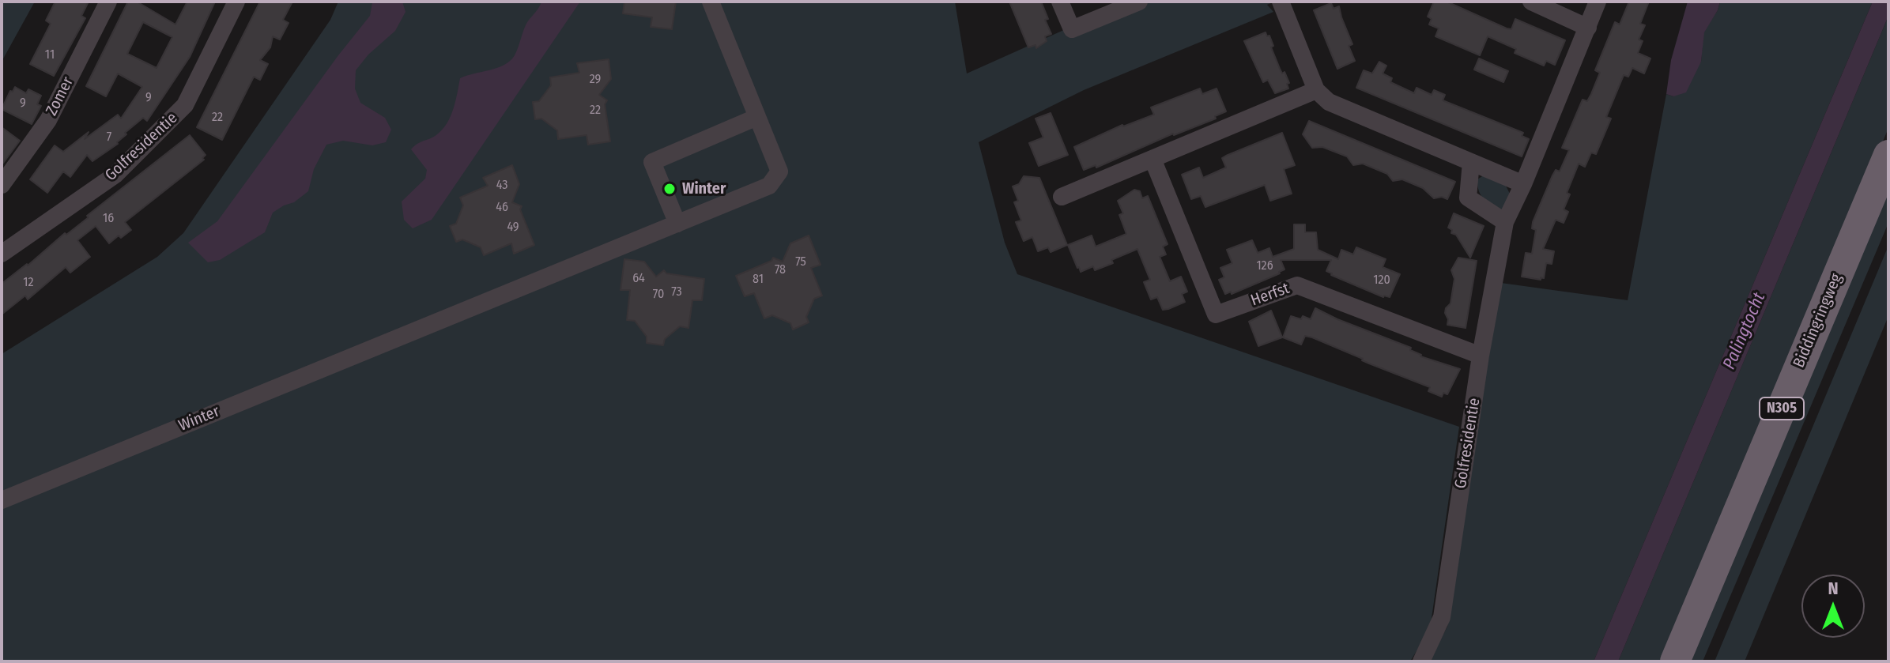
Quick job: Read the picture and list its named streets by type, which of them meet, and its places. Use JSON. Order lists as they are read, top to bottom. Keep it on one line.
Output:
{"streets":{"highway":["Biddingringweg","N305"],"street":["Zomer","Golfresidentie","Herfst","Winter"]},"crossings":[["Golfresidentie","Herfst"]],"water":["Palingtocht"],"places":["Winter"],"house_numbers":["11","29","9","9","22","22","7","43","46","16","49","75","126","78","64","81","120","12","73","70"],"north":"top"}
